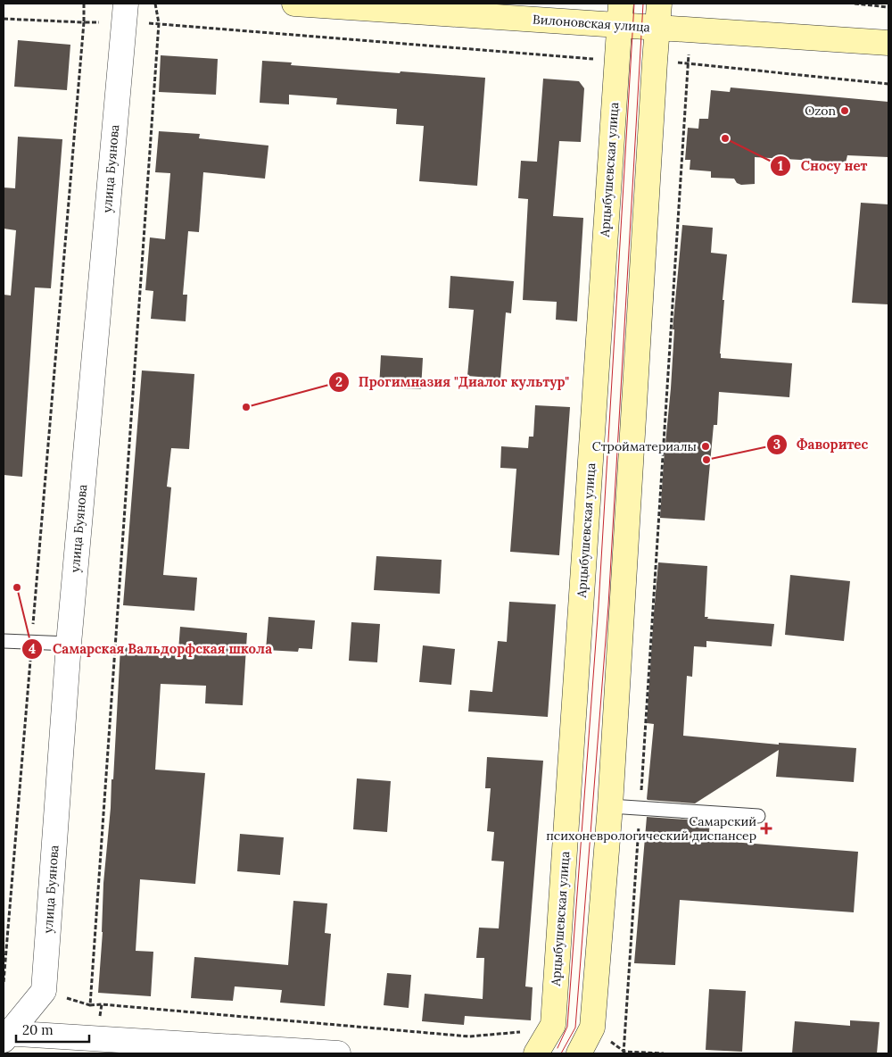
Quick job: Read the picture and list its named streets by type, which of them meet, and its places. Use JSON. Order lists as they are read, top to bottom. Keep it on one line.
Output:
{"streets":{"main road":["Вилоновская улица","Арцыбушевская улица"],"street":["улица Буянова"]},"crossings":[["Вилоновская улица","Арцыбушевская улица"]],"places":{"other":["Ozon","Сносу нет","Прогимназия \"Диалог культур\"","Стройматериалы","Фаворитес","Самарская Вальдорфская школа"],"health":["Самарский психоневрологический диспансер"]},"scale_bar":"20 m"}
